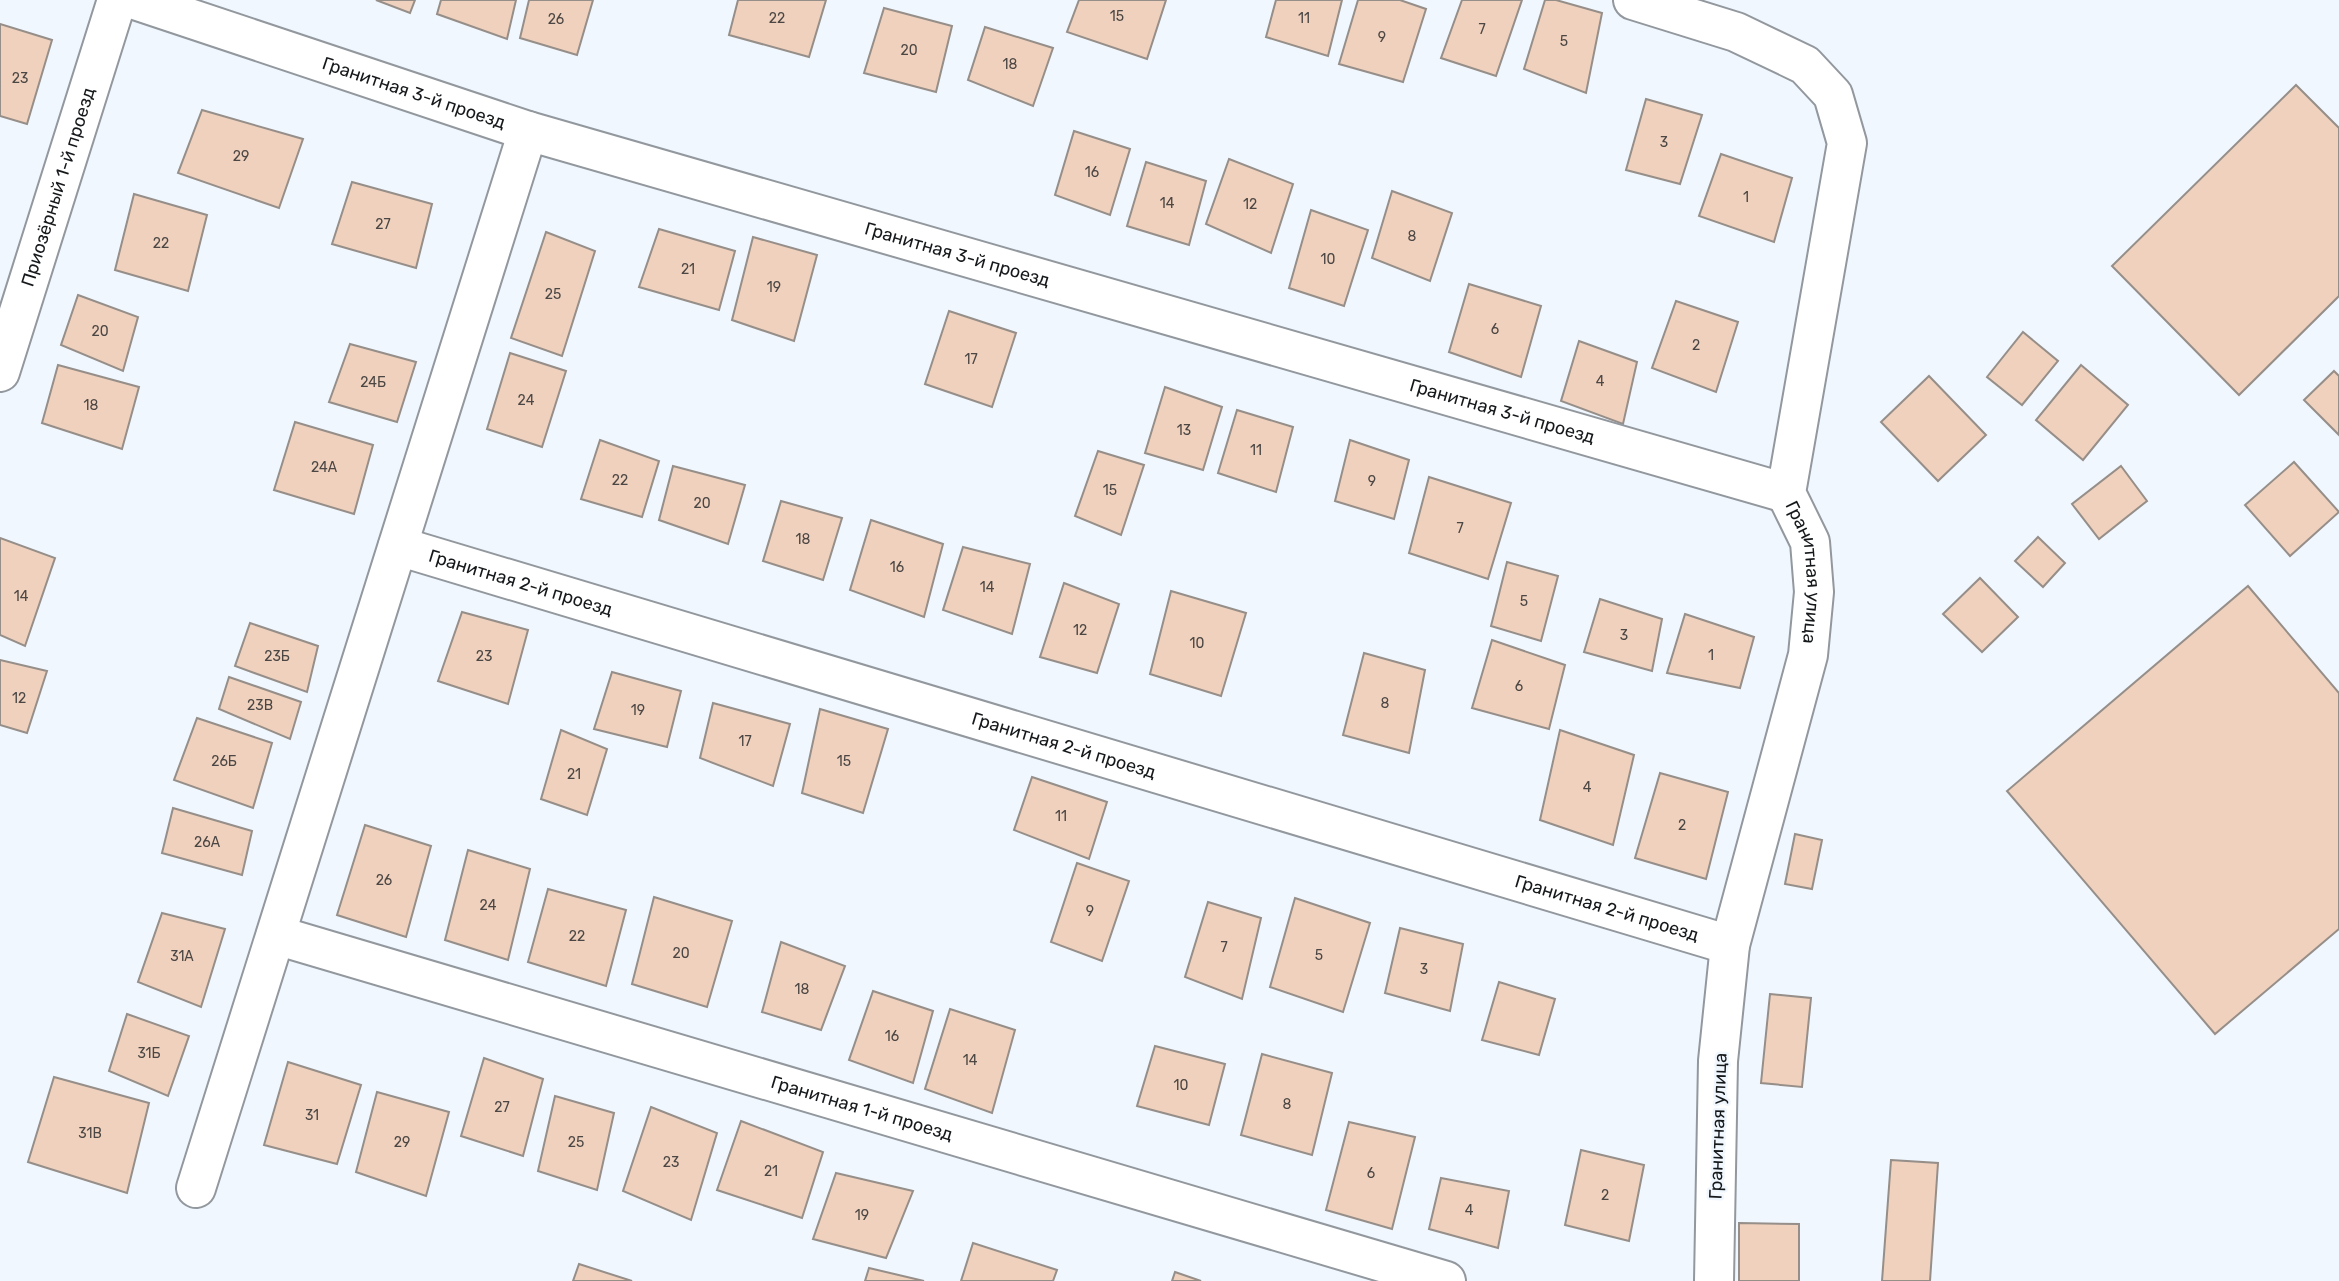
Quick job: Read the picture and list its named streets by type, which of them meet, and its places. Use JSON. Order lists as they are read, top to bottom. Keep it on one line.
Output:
{"streets":{"street":["Гранитная 3-й проезд","Приозёрный 1-й проезд","Гранитная улица","Гранитная 2-й проезд","Гранитная 1-й проезд"]},"crossings":[["Гранитная 3-й проезд","Приозёрный 1-й проезд"],["Гранитная 3-й проезд","Гранитная улица"],["Гранитная улица","Гранитная 2-й проезд"]],"house_numbers":["15","22","11","26","7","9","5","20","18","23","3","29","16","1","14","12","27","8","22","10","21","19","25","6","20","2","17","4","24Б","24","18","13","11","24А","22","9","15","20","7","18","16","14","14","5","12","3","10","1","23Б","23","6","12","8","23В","19","17","26Б","15","21","4","11","2","26А","26","24","9","22","7","20","5","31А","3","18","16","31Б","14","10","8","27","31","31В","29","25","23","21","6","2","4","19"]}
